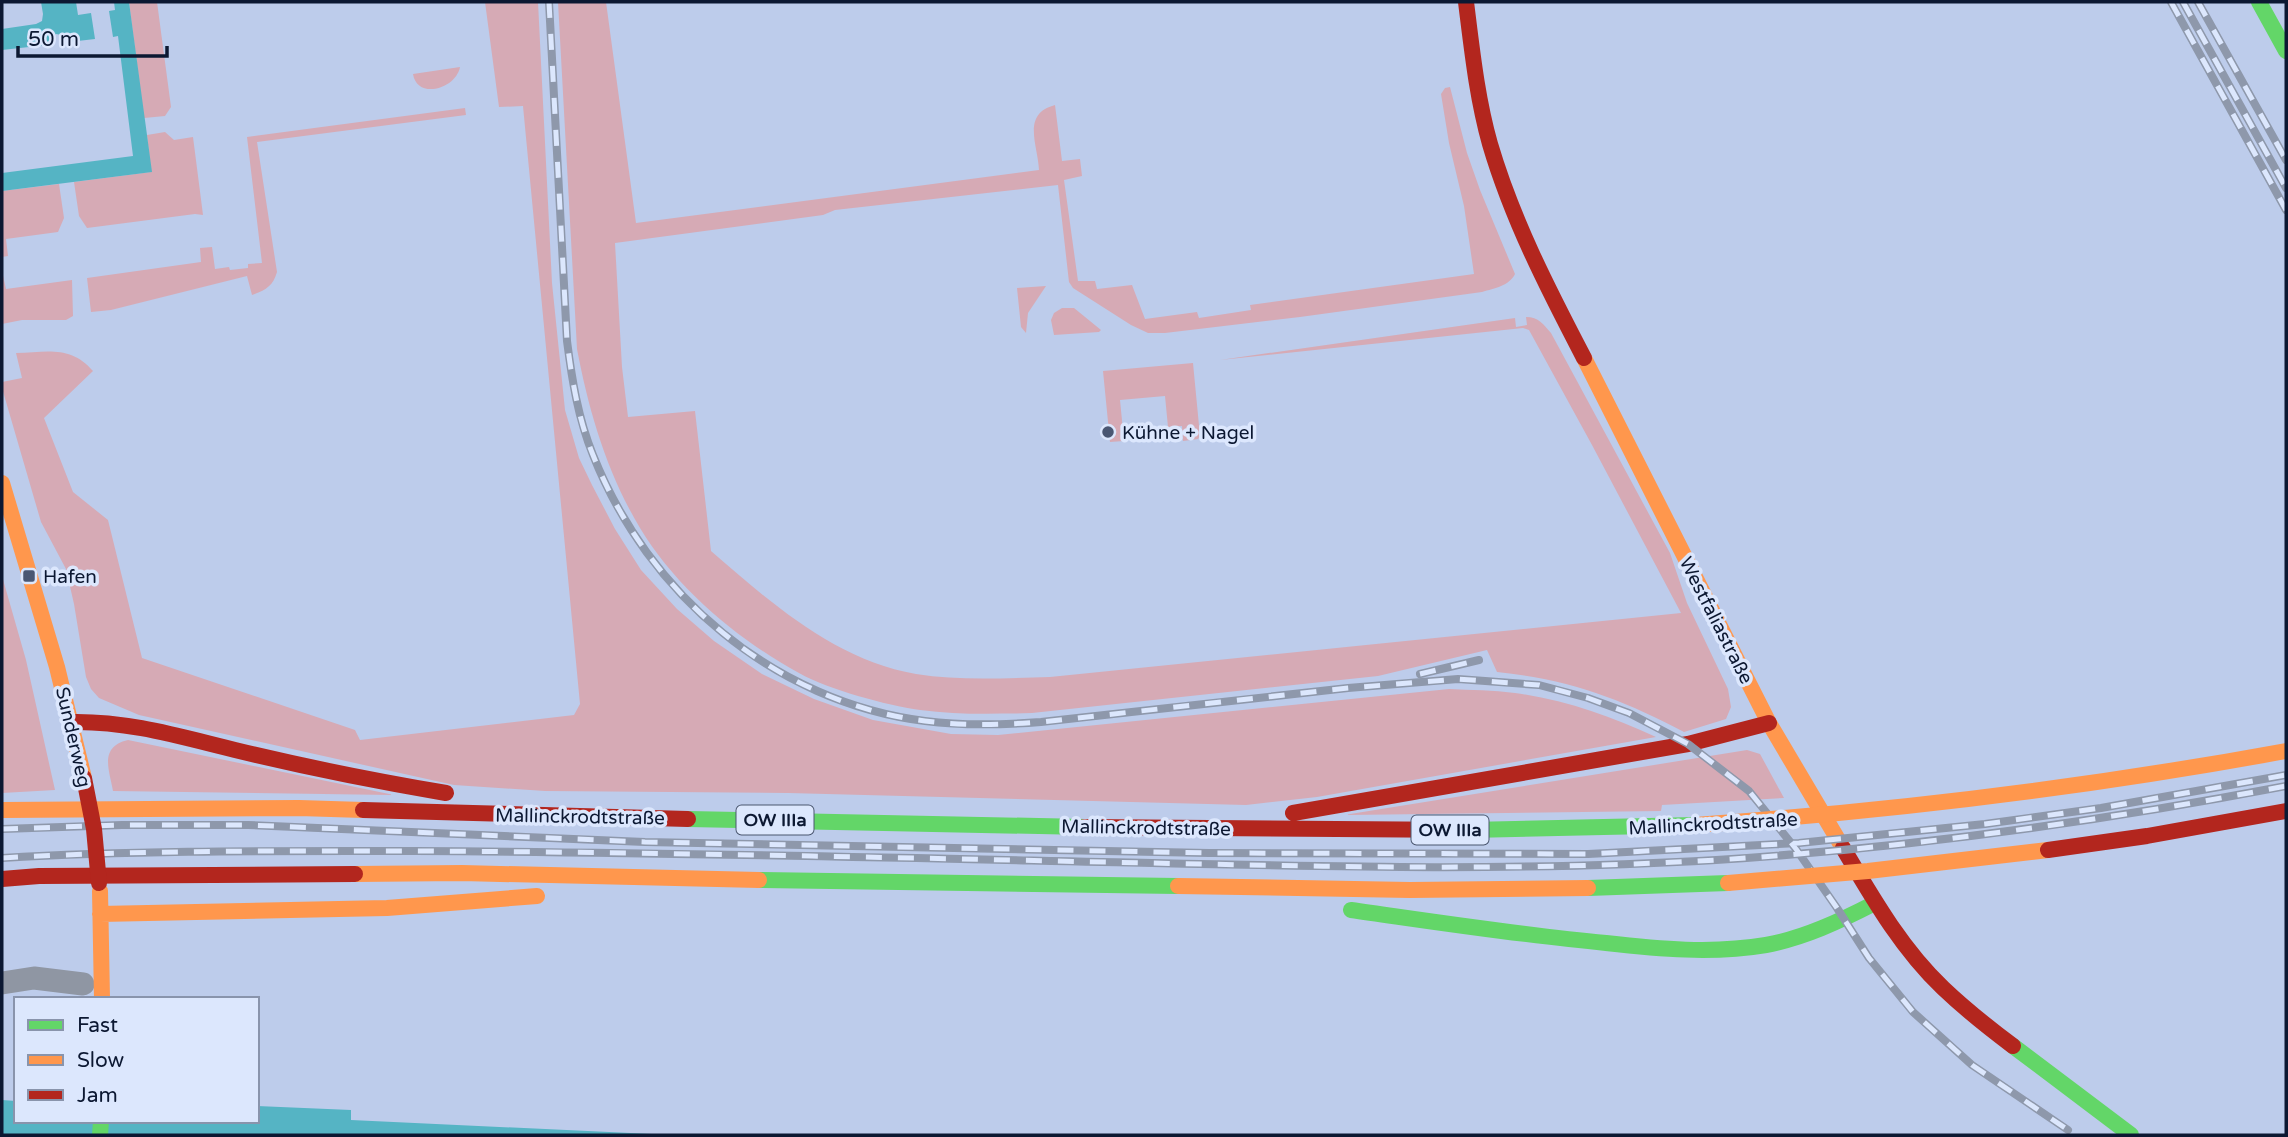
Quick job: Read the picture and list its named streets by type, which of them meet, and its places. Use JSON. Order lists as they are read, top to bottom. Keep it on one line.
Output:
{"streets":{"main road":["Westfaliastraße","Sunderweg","Mallinckrodtstraße","OW IIIa"]},"places":{"other":["Kühne + Nagel"],"transit":["Hafen"]},"legend":["Fast","Slow","Jam"],"scale_bar":"50 m"}
